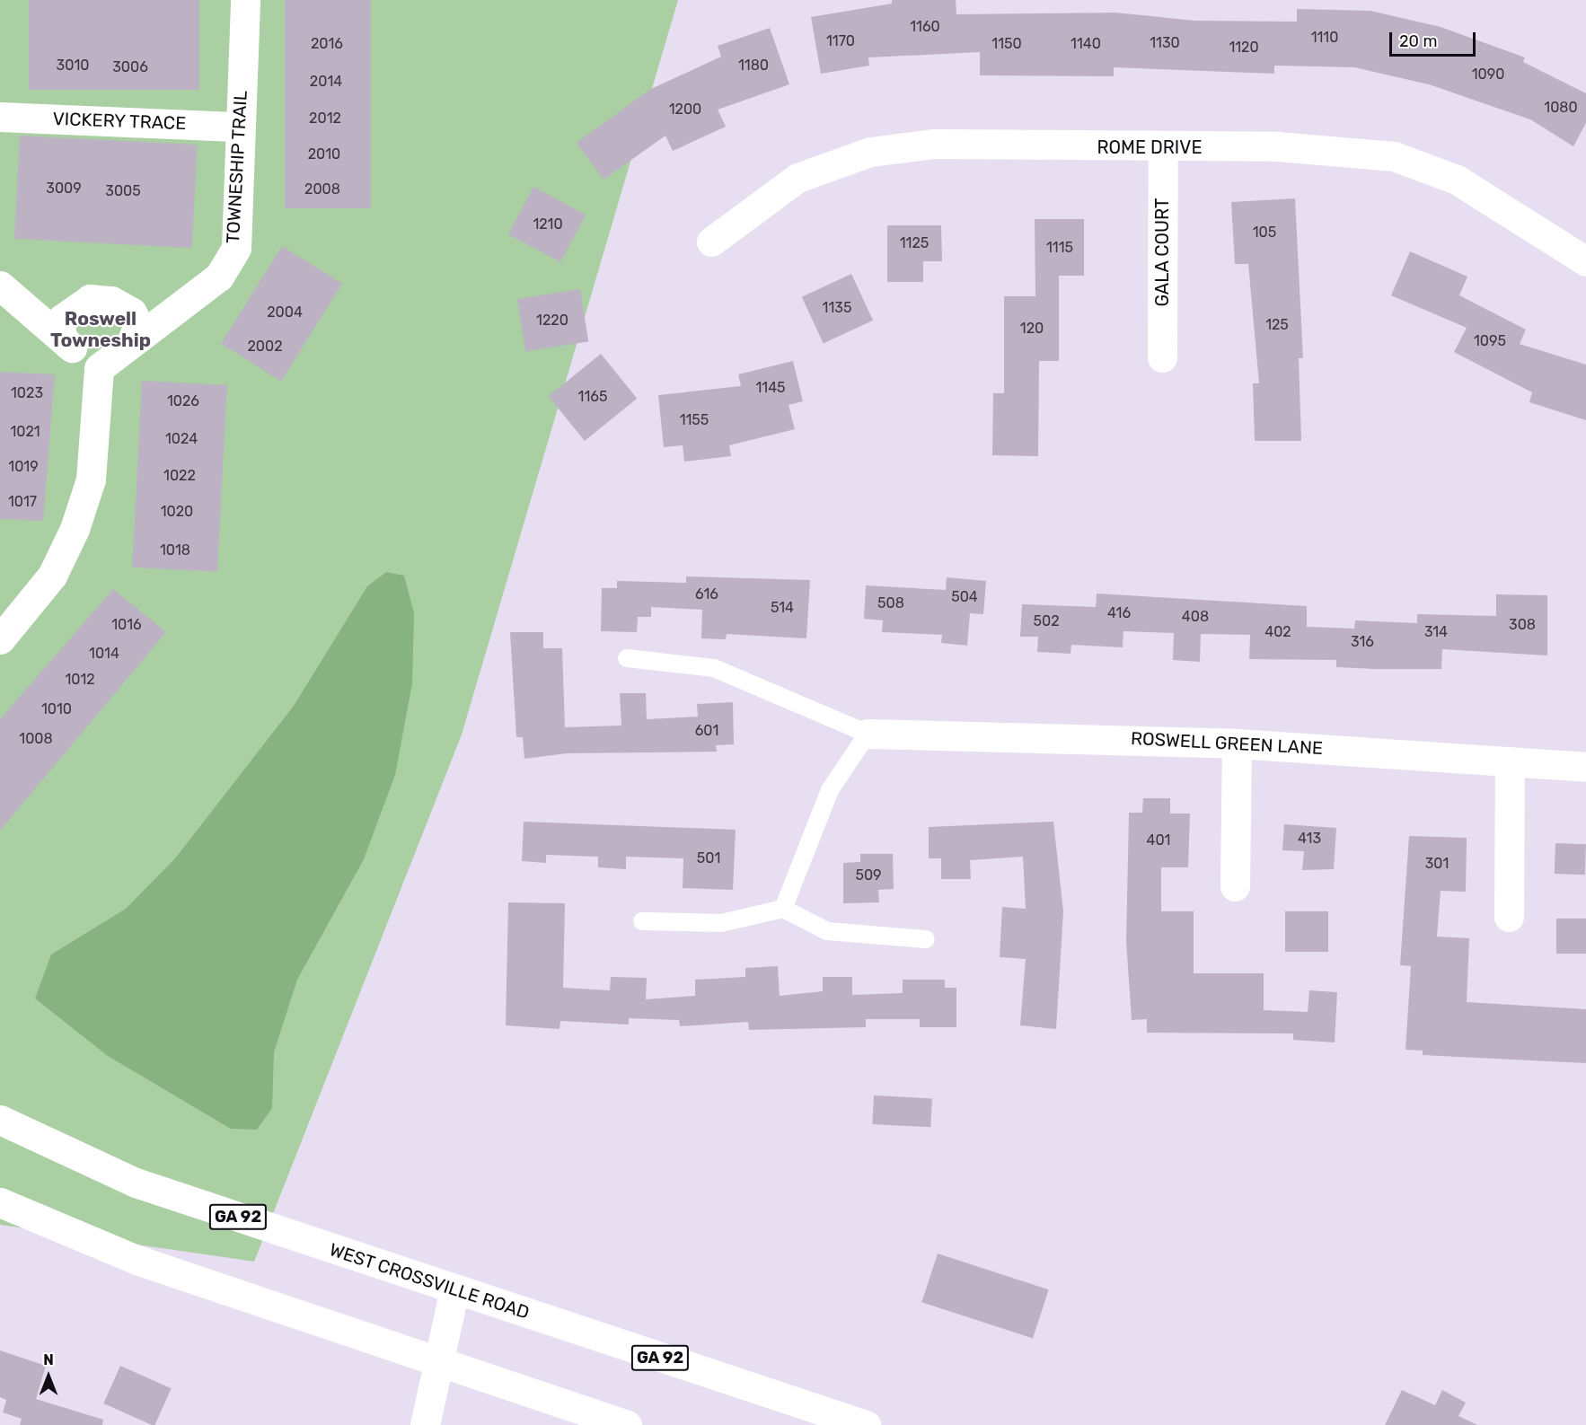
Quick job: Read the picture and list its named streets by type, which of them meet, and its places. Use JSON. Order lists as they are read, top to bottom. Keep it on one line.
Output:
{"streets":{"street":["VICKERY TRACE","ROME DRIVE","TOWNESHIP TRAIL","GALA COURT","ROSWELL GREEN LANE","GA 92","WEST CROSSVILLE ROAD"]},"crossings":[["VICKERY TRACE","TOWNESHIP TRAIL"],["ROME DRIVE","GALA COURT"]],"districts":["Roswell Towneship"],"house_numbers":["1160","1110","1170","1130","2016","1150","1140","1120","3010","1180","3006","1090","2014","1080","1200","2012","2010","3009","2008","3005","1210","105","1125","1115","1135","2004","1220","125","120","1095","2002","1145","1023","1165","1026","1155","1021","1024","1019","1022","1017","1020","1018","616","504","508","514","416","408","502","1016","308","402","314","316","1014","1012","1010","601","1008","413","401","501","301","509"],"scale_bar":"20 m","north":"top"}
